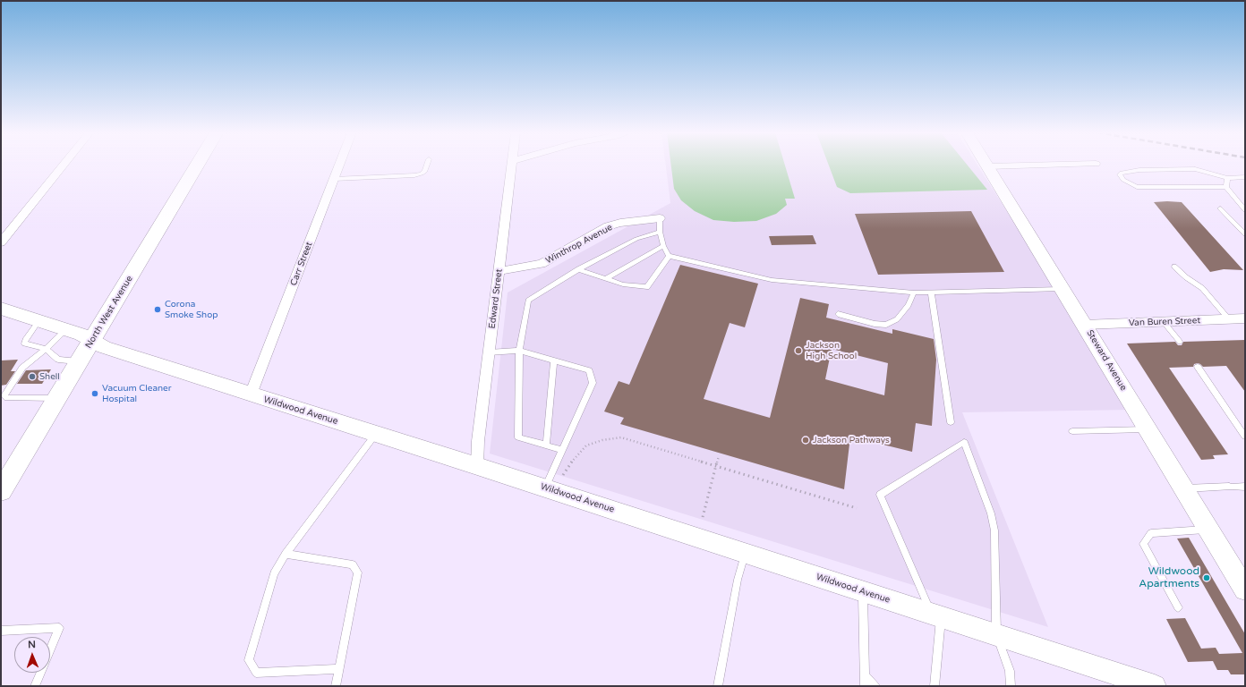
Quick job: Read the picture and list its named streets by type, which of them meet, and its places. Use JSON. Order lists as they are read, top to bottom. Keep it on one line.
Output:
{"streets":{"main road":["North West Avenue"],"street":["Winthrop Avenue","Carr Street","Edward Street","Van Buren Street","Steward Avenue","Wildwood Avenue"]},"crossings":[["Winthrop Avenue","Edward Street"],["Carr Street","Wildwood Avenue"],["Edward Street","Wildwood Avenue"],["North West Avenue","Wildwood Avenue"],["Van Buren Street","Steward Avenue"]],"places":["Corona Smoke Shop","Jackson High School","Shell","Vacuum Cleaner Hospital","Jackson Pathways","Wildwood Apartments"],"north":"top"}
